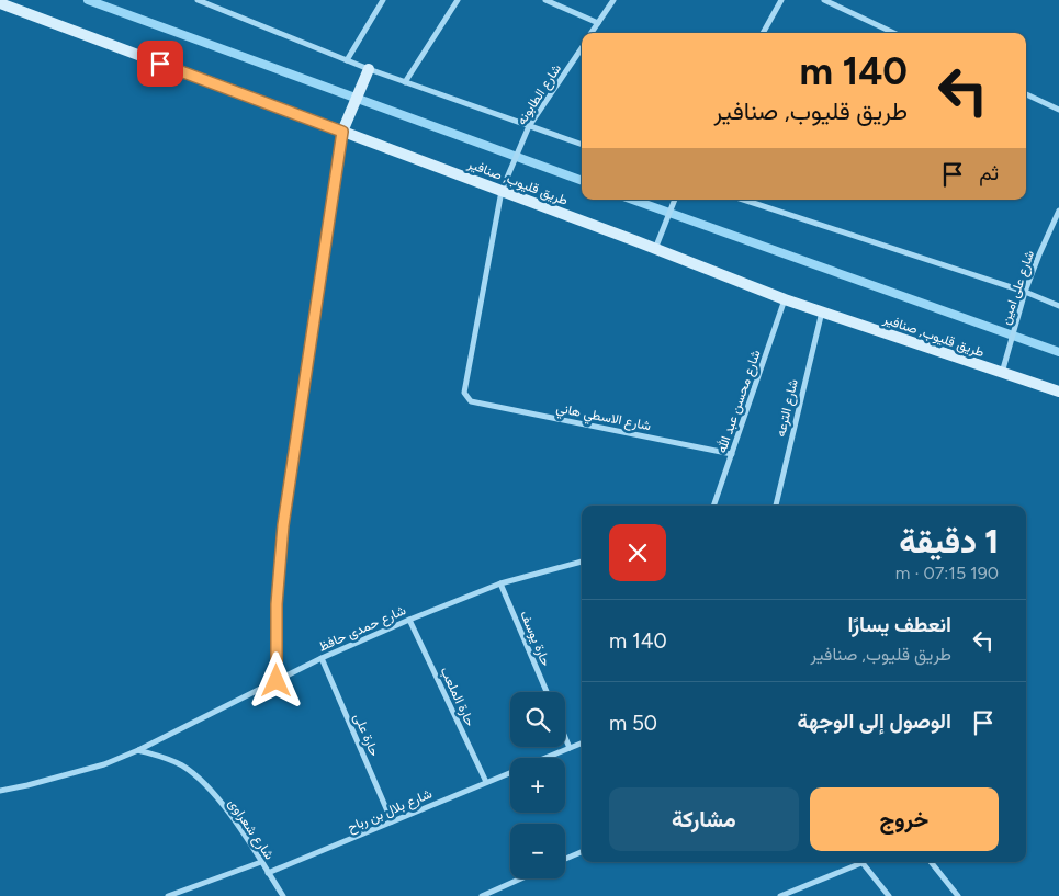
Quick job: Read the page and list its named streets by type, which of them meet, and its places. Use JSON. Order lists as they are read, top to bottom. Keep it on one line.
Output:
{"streets":{"street":["شارع الطابونه","طريق قليوب, صنافير","شارع على امين","شارع محسن عبد الله","شارع الترعه","شارع الاسطي هاني","شارع حمدى حافظ","حارة يوسف","حارة الملعب","حارة على","شارع بلال بن رباح","شارع شعراوى"]},"crossings":[["شارع الطابونه","طريق قليوب, صنافير"],["شارع الطابونه","شارع الاسطي هاني"],["طريق قليوب, صنافير","شارع على امين"],["طريق قليوب, صنافير","شارع محسن عبد الله"],["طريق قليوب, صنافير","شارع الترعه"],["شارع محسن عبد الله","شارع الاسطي هاني"],["شارع حمدى حافظ","حارة يوسف"],["شارع حمدى حافظ","حارة الملعب"],["شارع حمدى حافظ","حارة على"],["شارع حمدى حافظ","شارع شعراوى"],["حارة الملعب","شارع بلال بن رباح"],["حارة على","شارع بلال بن رباح"],["شارع بلال بن رباح","شارع شعراوى"]],"page":{"turn":["140 m","طريق قليوب, صنافير"],"then":"ثم","heading":["1 دقيقة","190 m · 07:15"],"list":[{"name":"انعطف يسارًا","note":"طريق قليوب, صنافير","value":"140 m"},{"name":"الوصول إلى الوجهة","value":"50 m"}],"map_buttons":["+","−"],"buttons":["خروج","مشاركة"]}}
